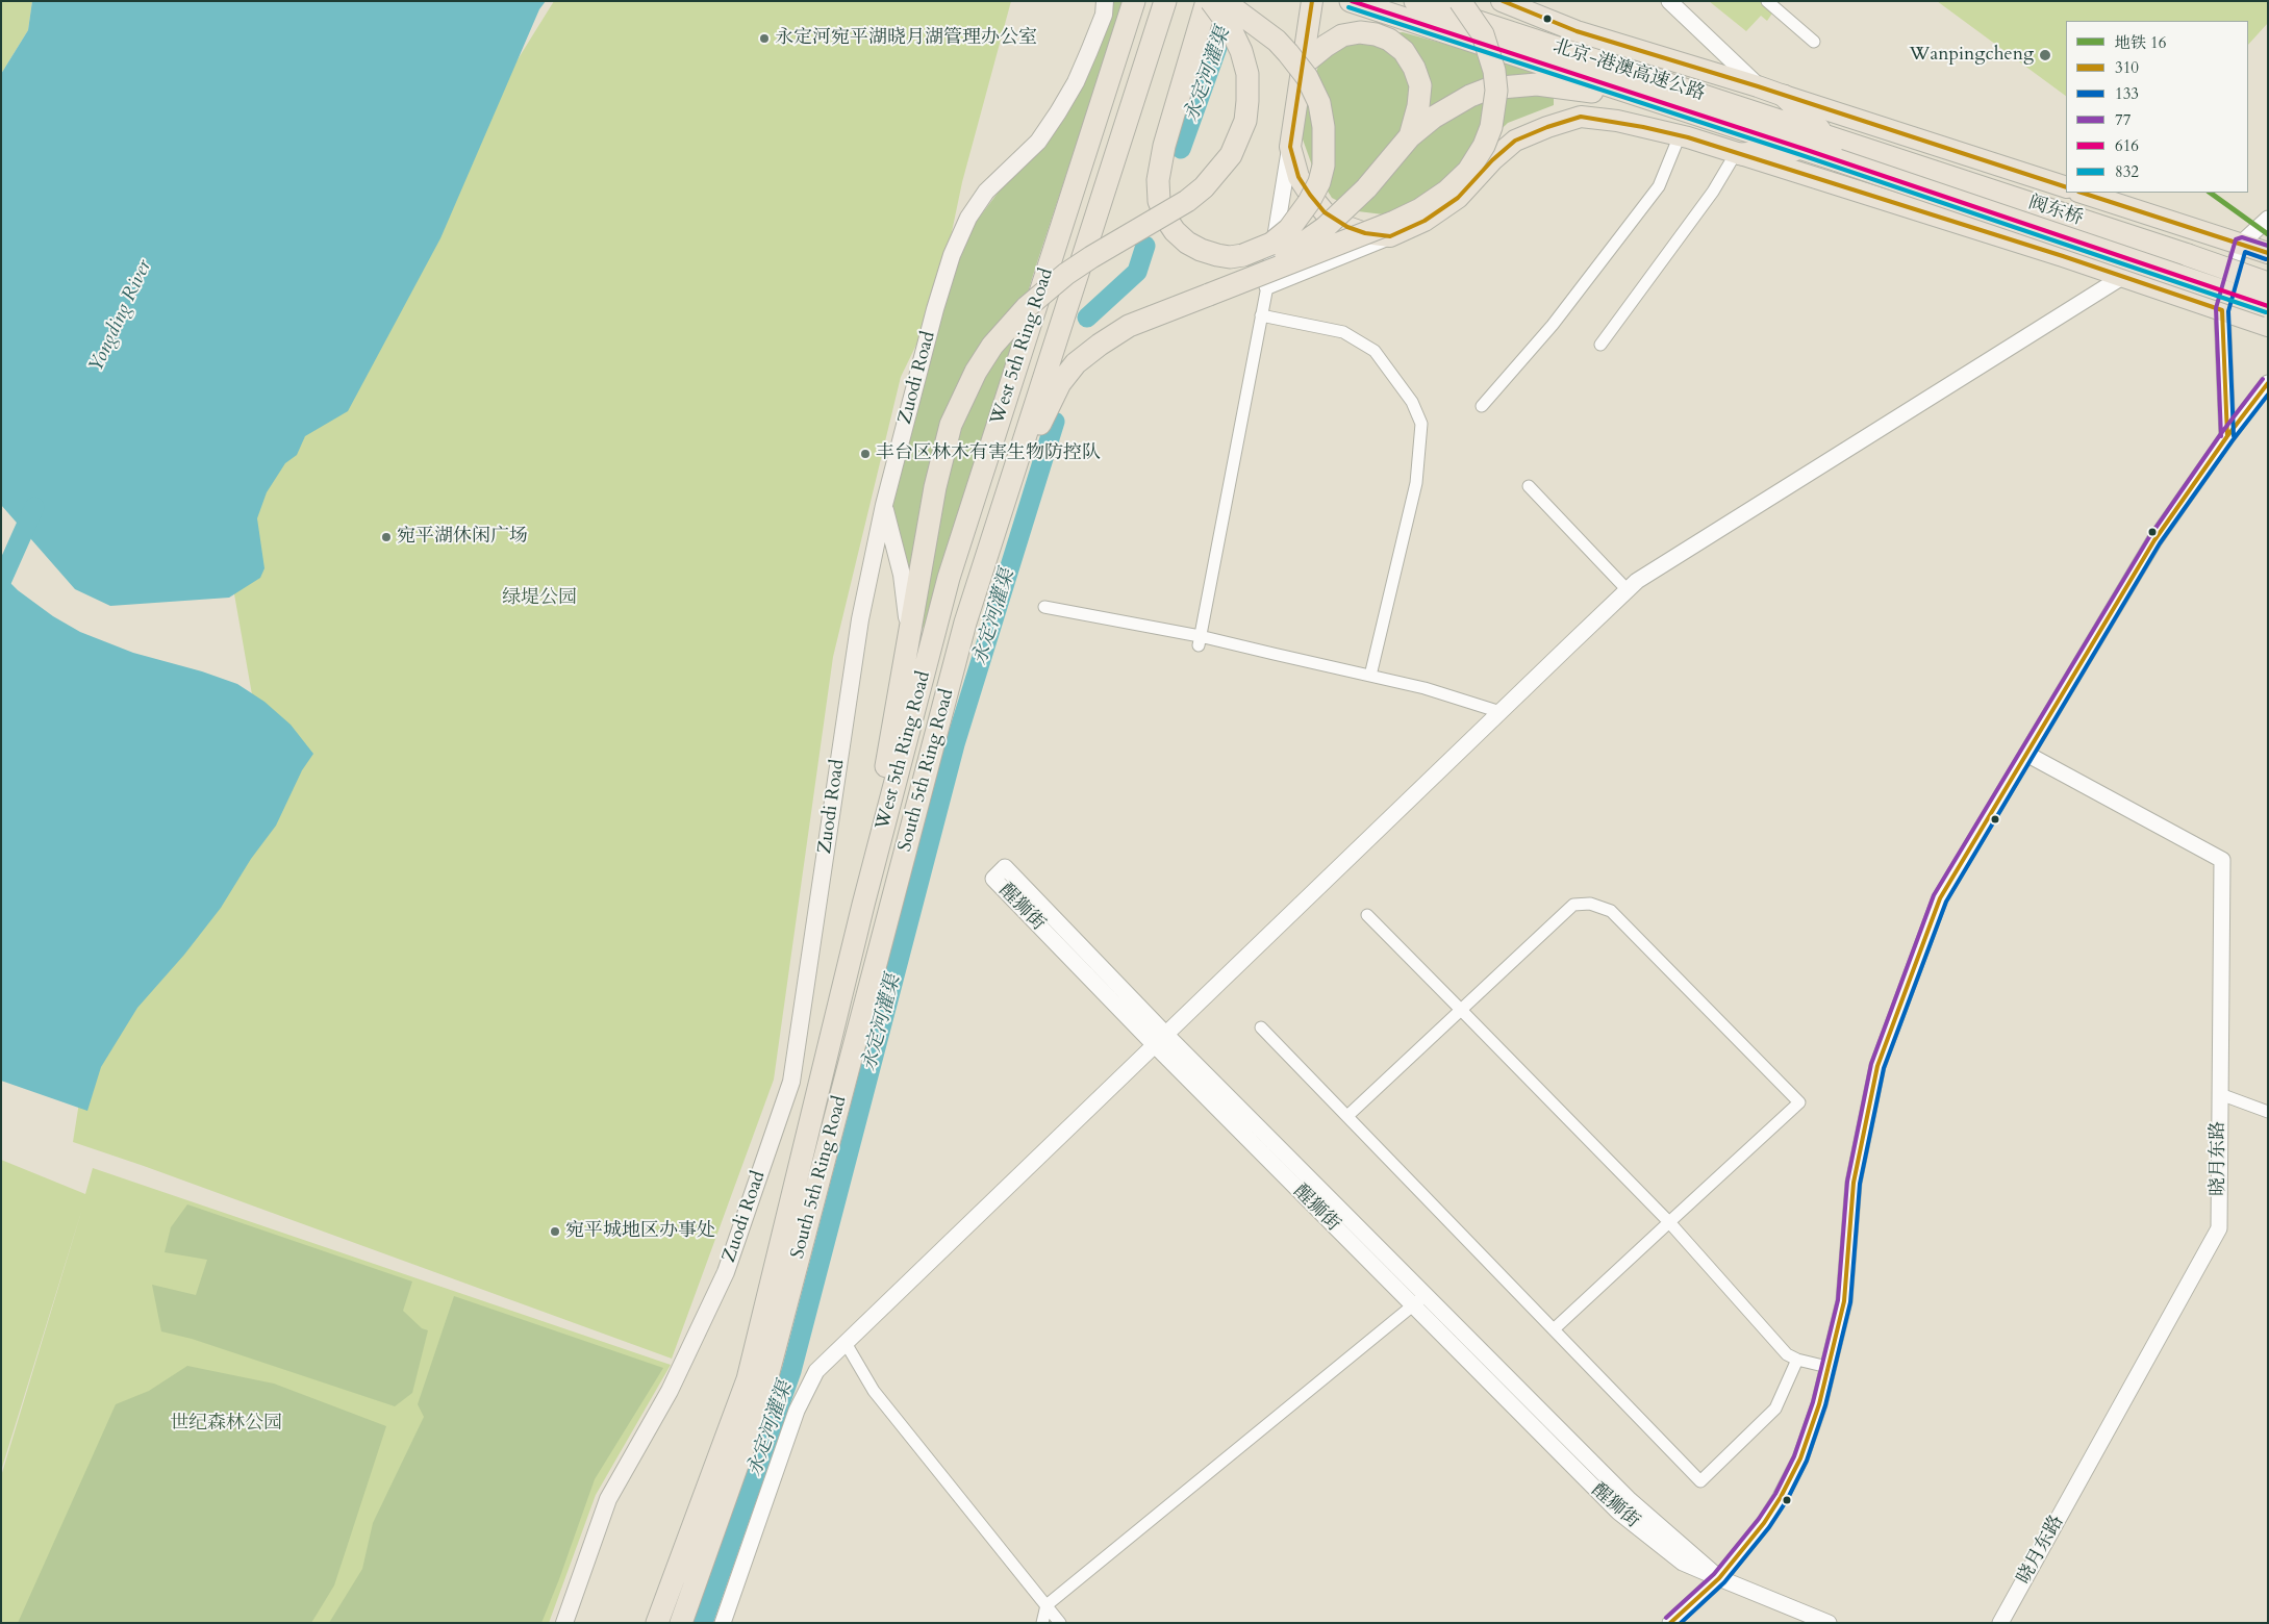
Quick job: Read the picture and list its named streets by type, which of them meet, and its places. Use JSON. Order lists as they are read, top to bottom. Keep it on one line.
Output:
{"streets":{"highway":["北京-港澳高速公路","阀东桥","West 5th Ring Road","South 5th Ring Road"],"main road":["Zuodi Road"],"street":["醒狮街","晓月东路"]},"crossings":[["北京-港澳高速公路","阀东桥"],["West 5th Ring Road","South 5th Ring Road"]],"water":["永定河灌渠","Yongding River"],"parks":["绿堤公园","世纪森林公园"],"places":["永定河宛平湖晓月湖管理办公室","Wanpingcheng","丰台区林木有害生物防控队","宛平湖休闲广场","宛平城地区办事处"],"lines":["transit line 310","transit line 616","transit line 832","metro line 16","transit line 77","transit line 133"],"legend":["地铁 16","310","133","77","616","832"]}
